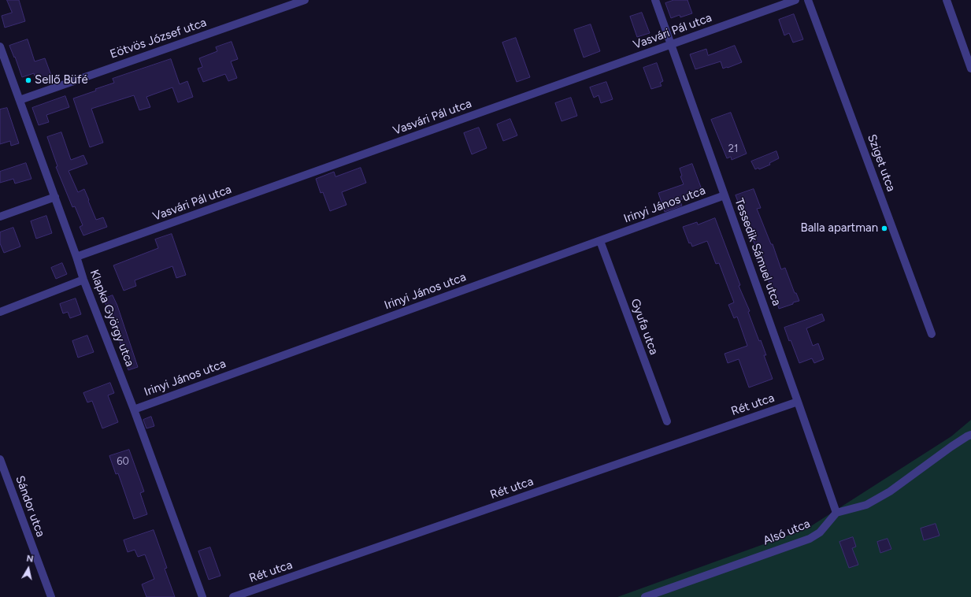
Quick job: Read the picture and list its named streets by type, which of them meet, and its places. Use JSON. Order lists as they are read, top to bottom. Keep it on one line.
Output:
{"streets":{"street":["Vasvári Pál utca","Eötvös József utca","Sziget utca","Irinyi János utca","Tessedik Sámuel utca","Klapka György utca","Gyufa utca","Rét utca","Sándor utca","Alsó utca"]},"crossings":[["Vasvári Pál utca","Tessedik Sámuel utca"],["Vasvári Pál utca","Klapka György utca"],["Eötvös József utca","Klapka György utca"],["Irinyi János utca","Tessedik Sámuel utca"],["Irinyi János utca","Klapka György utca"],["Irinyi János utca","Gyufa utca"],["Tessedik Sámuel utca","Rét utca"],["Tessedik Sámuel utca","Alsó utca"]],"places":["Sellő Büfé","Balla apartman"],"house_numbers":["21","60"],"north":"top"}
